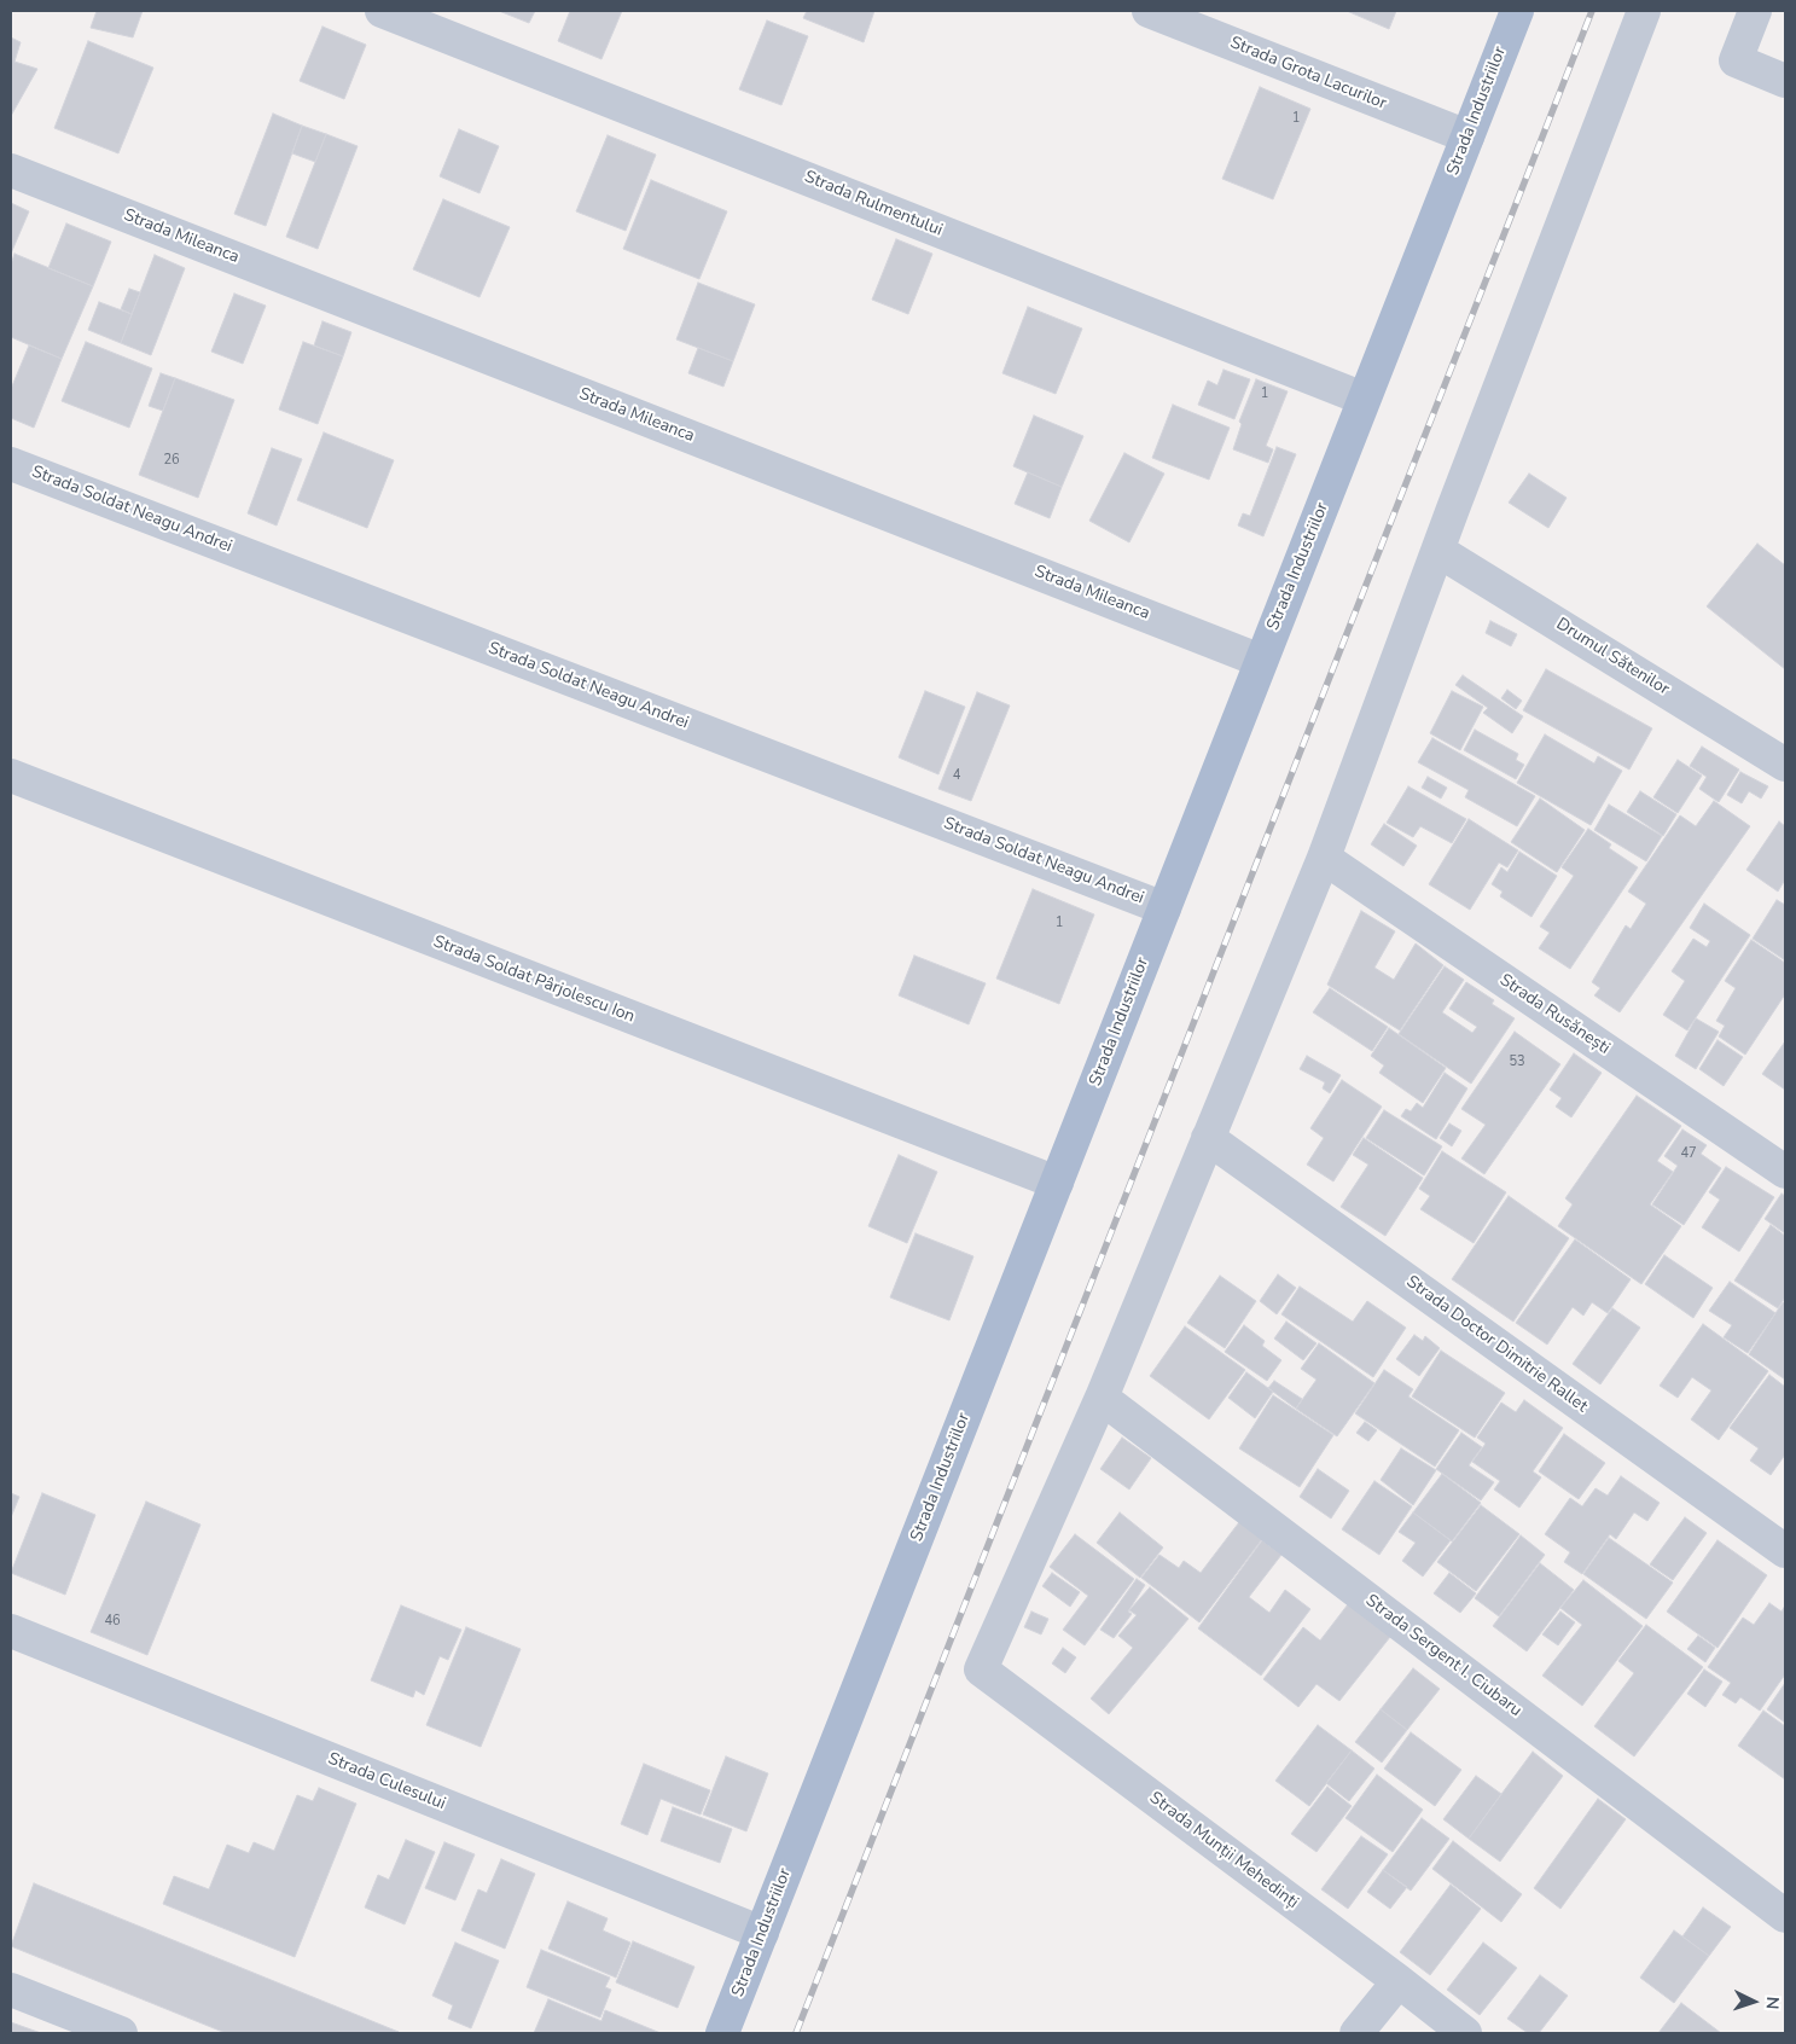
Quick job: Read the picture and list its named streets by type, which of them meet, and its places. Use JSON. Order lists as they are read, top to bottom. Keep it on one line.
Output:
{"streets":{"main road":["Strada Industriilor"],"street":["Strada Grota Lacurilor","Strada Rulmentului","Strada Mileanca","Strada Soldat Neagu Andrei","Drumul Sătenilor","Strada Soldat Pârjolescu Ion","Strada Rusănești","Strada Doctor Dimitrie Rallet","Strada Sergent I. Ciubaru","Strada Culesului","Strada Munții Mehedinți"]},"crossings":[["Strada Grota Lacurilor","Strada Industriilor"],["Strada Industriilor","Strada Rulmentului"],["Strada Industriilor","Strada Mileanca"],["Strada Industriilor","Strada Soldat Neagu Andrei"],["Strada Industriilor","Strada Soldat Pârjolescu Ion"],["Strada Industriilor","Strada Culesului"],["Strada Sergent I. Ciubaru","Strada Munții Mehedinți"]],"house_numbers":["1","1","26","4","1","53","47","46"],"north":"right"}
